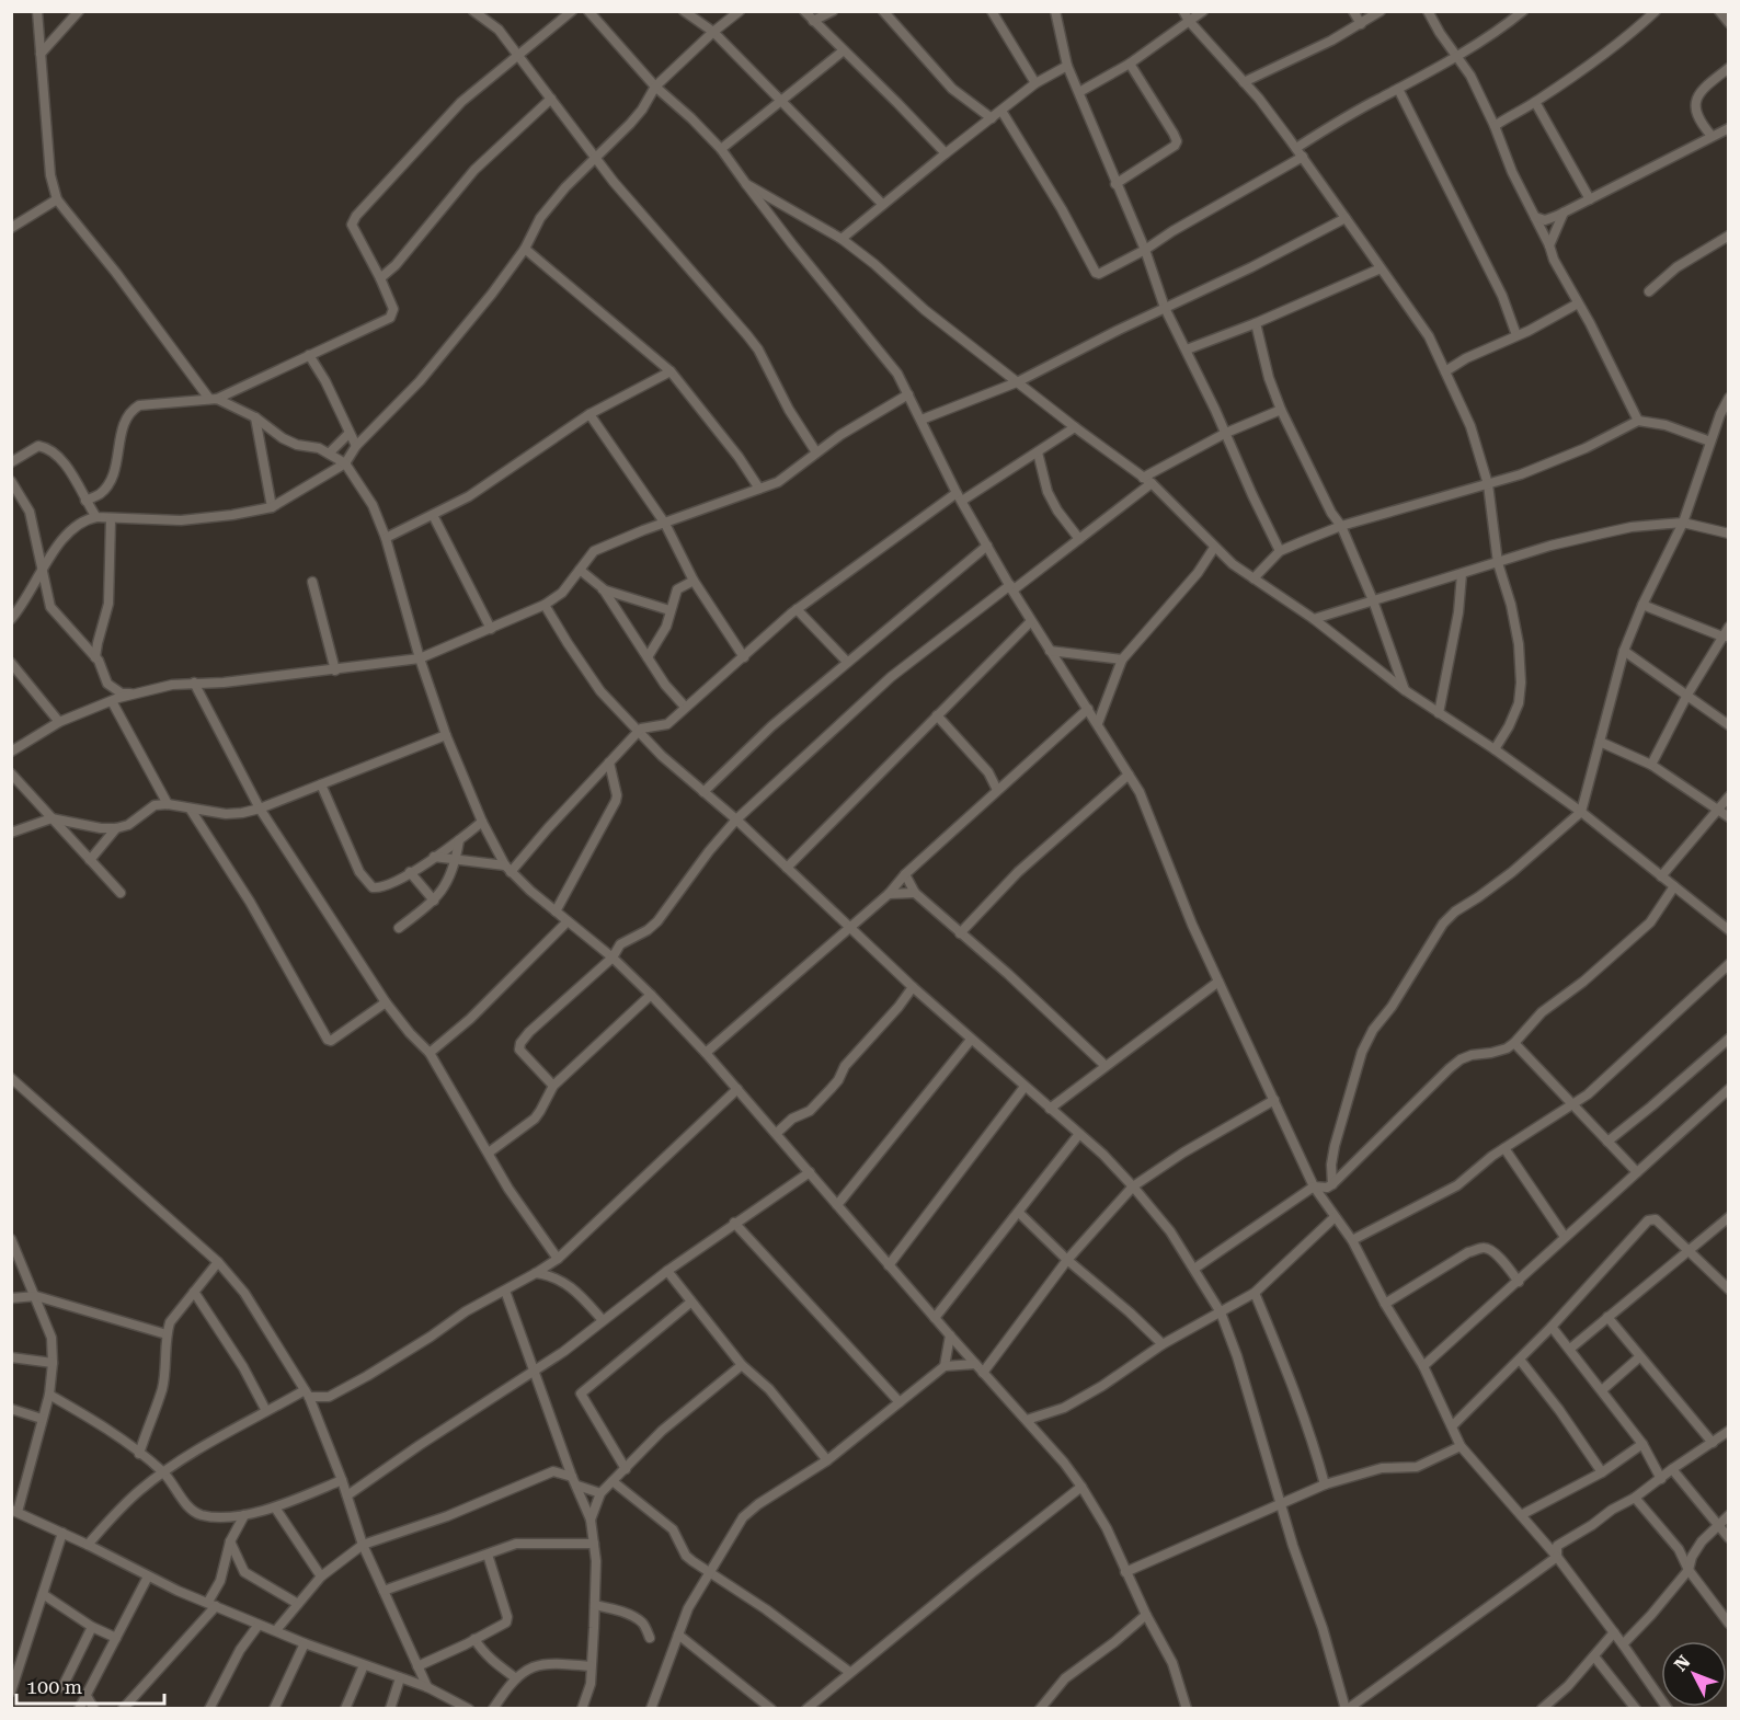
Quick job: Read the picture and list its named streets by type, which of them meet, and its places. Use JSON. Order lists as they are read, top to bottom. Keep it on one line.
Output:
{"scale_bar":"100 m","north":"top left"}
